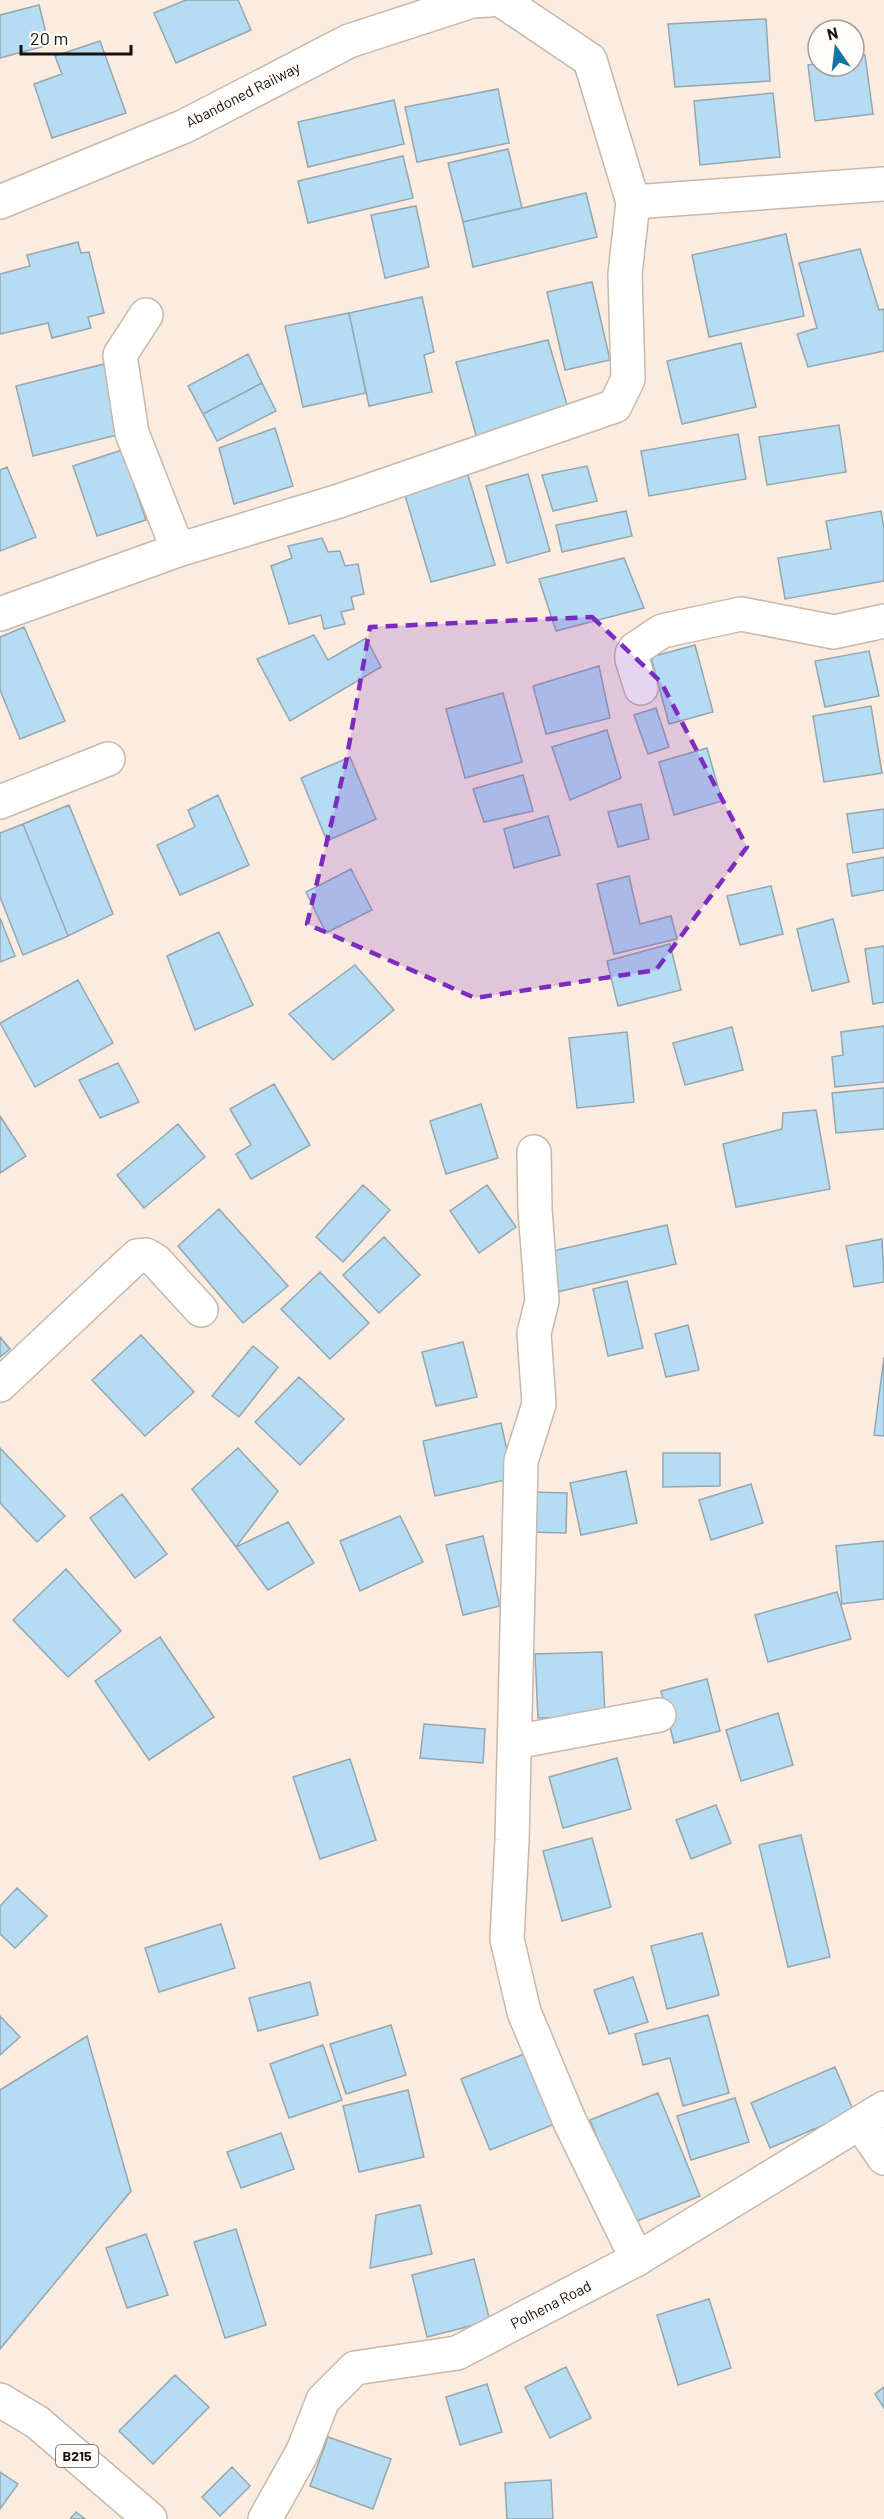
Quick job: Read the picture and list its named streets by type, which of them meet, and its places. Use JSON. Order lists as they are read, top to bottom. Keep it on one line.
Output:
{"streets":{"street":["Abandoned Railway","Polhena Road","B215"]},"scale_bar":"20 m","north":"top"}
